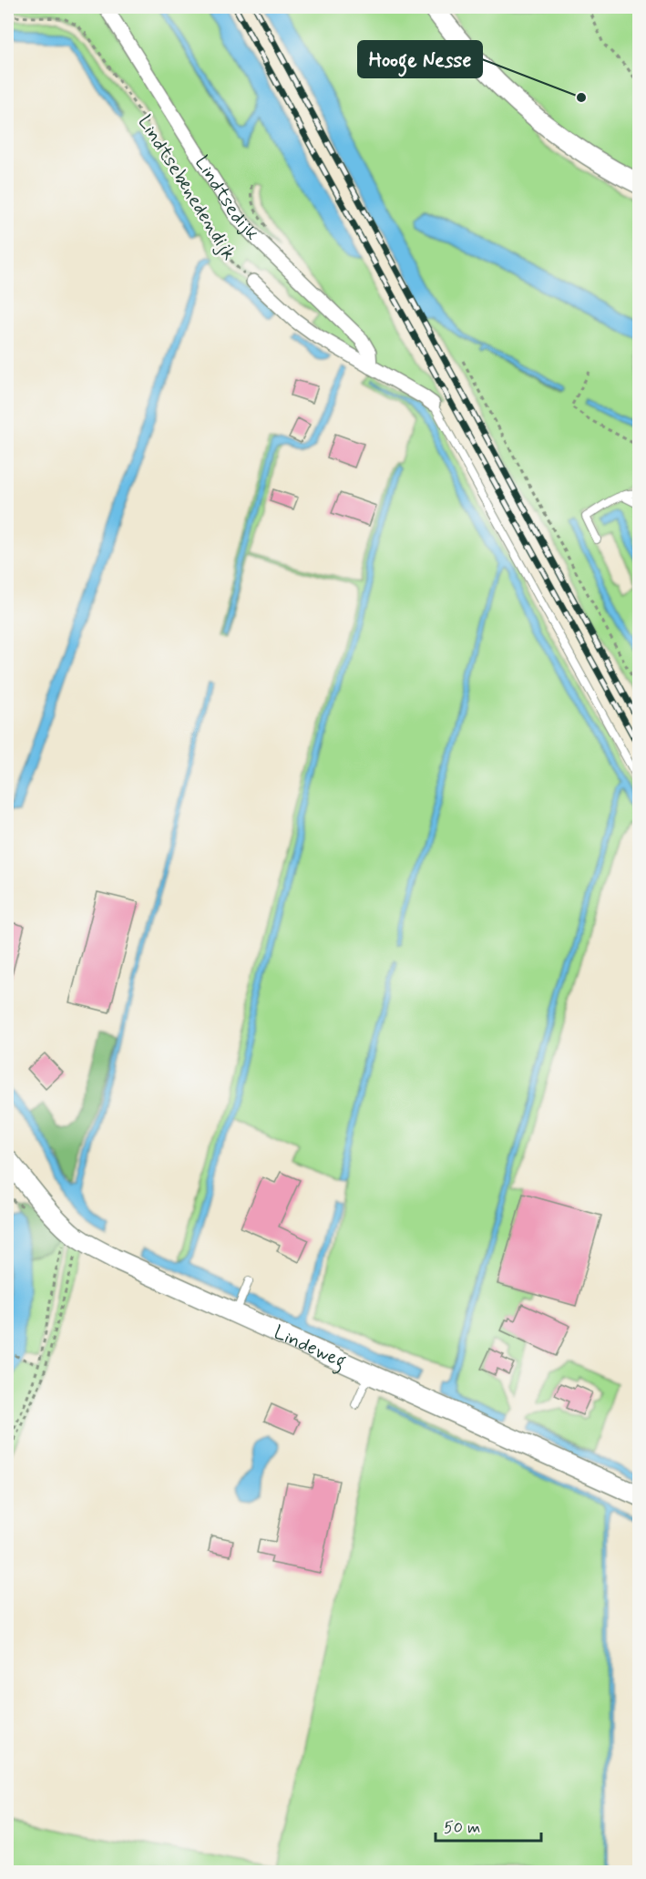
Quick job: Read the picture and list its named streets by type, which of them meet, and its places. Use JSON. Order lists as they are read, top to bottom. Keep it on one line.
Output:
{"streets":{"main road":["Lindeweg"],"street":["Lindtsedijk"],"path":["Lindtsebenedendijk"]},"places":["Hooge Nesse"],"scale_bar":"50 m"}
